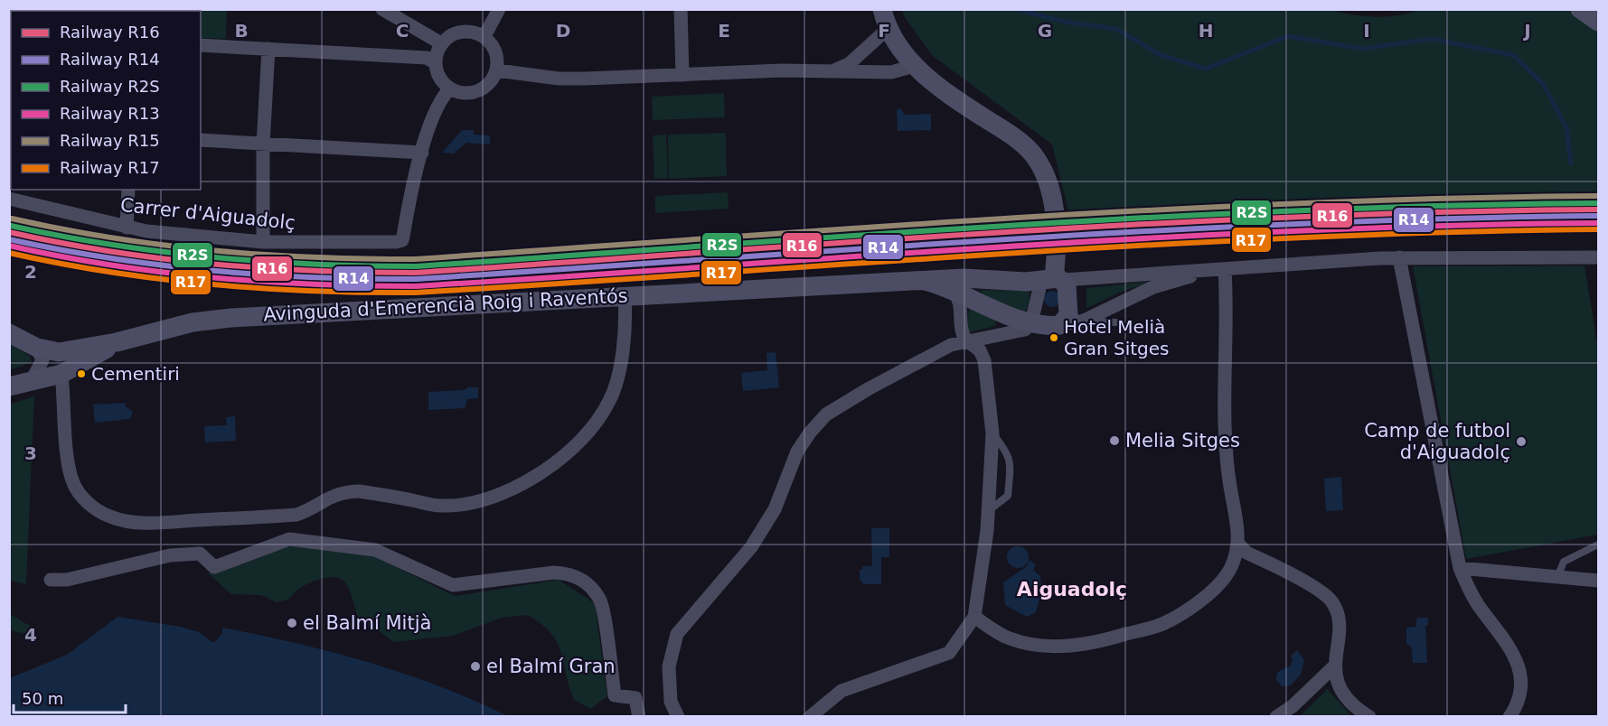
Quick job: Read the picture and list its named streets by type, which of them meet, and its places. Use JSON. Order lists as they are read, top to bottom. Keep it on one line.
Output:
{"streets":{"street":["Carrer d'Aiguadolç","Avinguda d'Emerencià Roig i Raventós"]},"districts":["Aiguadolç"],"places":["Hotel Melià Gran Sitges","Cementiri","Melia Sitges","Camp de futbol d'Aiguadolç","el Balmí Mitjà","el Balmí Gran"],"lines":["rail line R15","rail line R2S","rail line R16","rail line R14","rail line R13","rail line R17"],"legend":["Railway R16","Railway R14","Railway R2S","Railway R13","Railway R15","Railway R17"],"scale_bar":"50 m","grid":{"columns":["B","C","D","E","F","G","H","I","J"],"rows":["2","3","4"]}}
